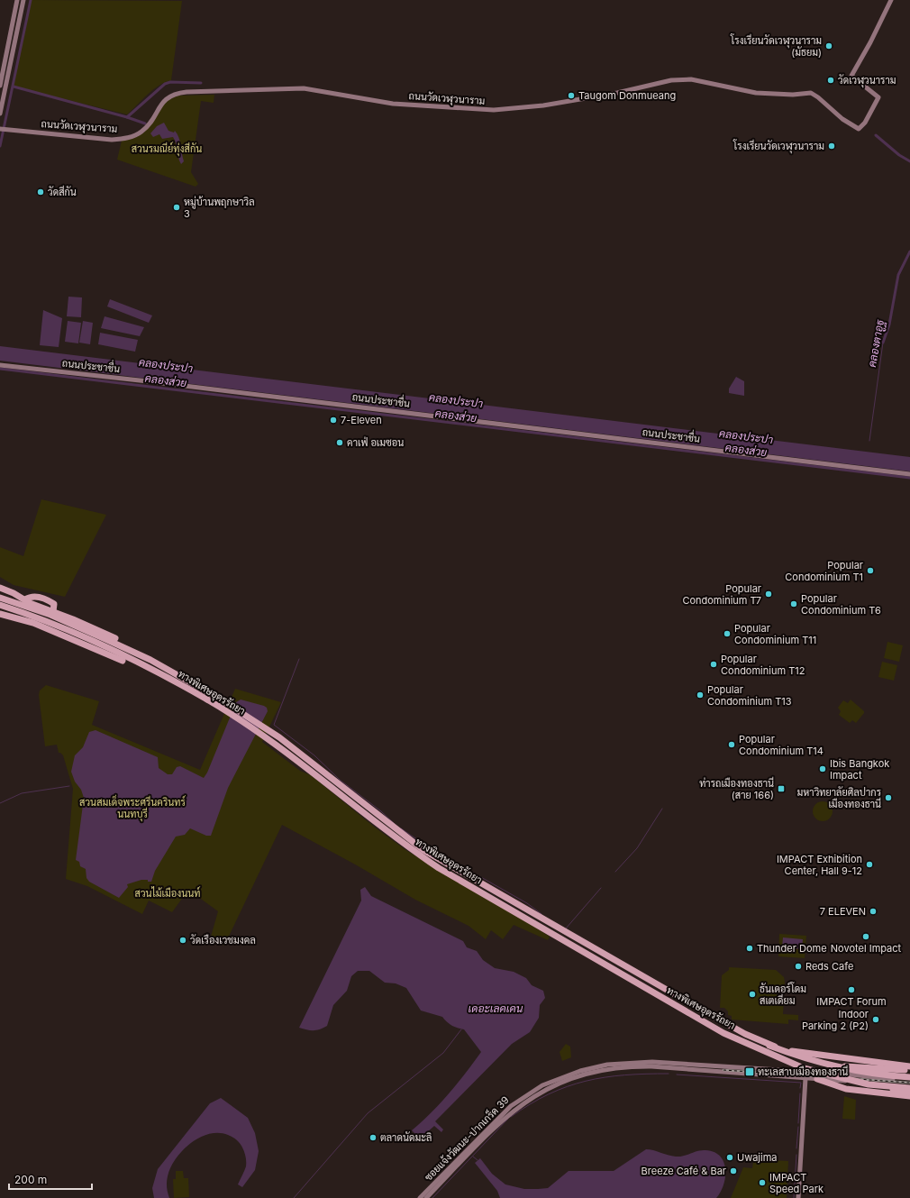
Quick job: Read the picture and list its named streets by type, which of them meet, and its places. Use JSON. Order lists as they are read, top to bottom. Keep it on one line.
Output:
{"streets":{"highway":["ทางพิเศษอุดรรัถยา"],"street":["ถนนวัดเวฬุวนาราม","ถนนประชาชื่น","ซอยแจ้งวัฒนะ-ปากเกร็ด 39"]},"crossings":[["ทางพิเศษอุดรรัถยา","ซอยแจ้งวัฒนะ-ปากเกร็ด 39"]],"water":["คลองตาอูฐ","คลองประปา","คลองส่วย","เดอะเลคเคน"],"parks":["สวนรมณีย์ทุ่งสีกัน","สวนสมเด็จพระศรีนครินทร์ นนทบุรี","สวนไม้เมืองนนท์"],"places":{"other":["โรงเรียนวัดเวฬุวนาราม (มัธยม)","วัดเวฬุวนาราม","Taugom Donmueang","โรงเรียนวัดเวฬุวนาราม","วัดสีกัน","หมู่บ้านพฤกษาวิล 3","7-Eleven","คาเฟ่ อเมซอน","Popular Condominium T1","Popular Condominium T7","Popular Condominium T6","Popular Condominium T11","Popular Condominium T12","Popular Condominium T13","Popular Condominium T14","Ibis Bangkok Impact","มหาวิทยาลัยศิลปากร เมืองทองธานี","IMPACT Exhibition Center, Hall 9-12","7 ELEVEN","Novotel Impact","วัดเรืองเวชมงคล","Thunder Dome","Reds Cafe","IMPACT Forum","ธันเดอร์โดม สเตเดียม","Indoor Parking 2 (P2)","ตลาดนัดมะลิ","Uwajima","Breeze Café & Bar","IMPACT Speed Park"],"transit":["ท่ารถเมืองทองธานี (สาย 166)","ทะเลสาบเมืองทองธานี"]},"scale_bar":"200 m"}
